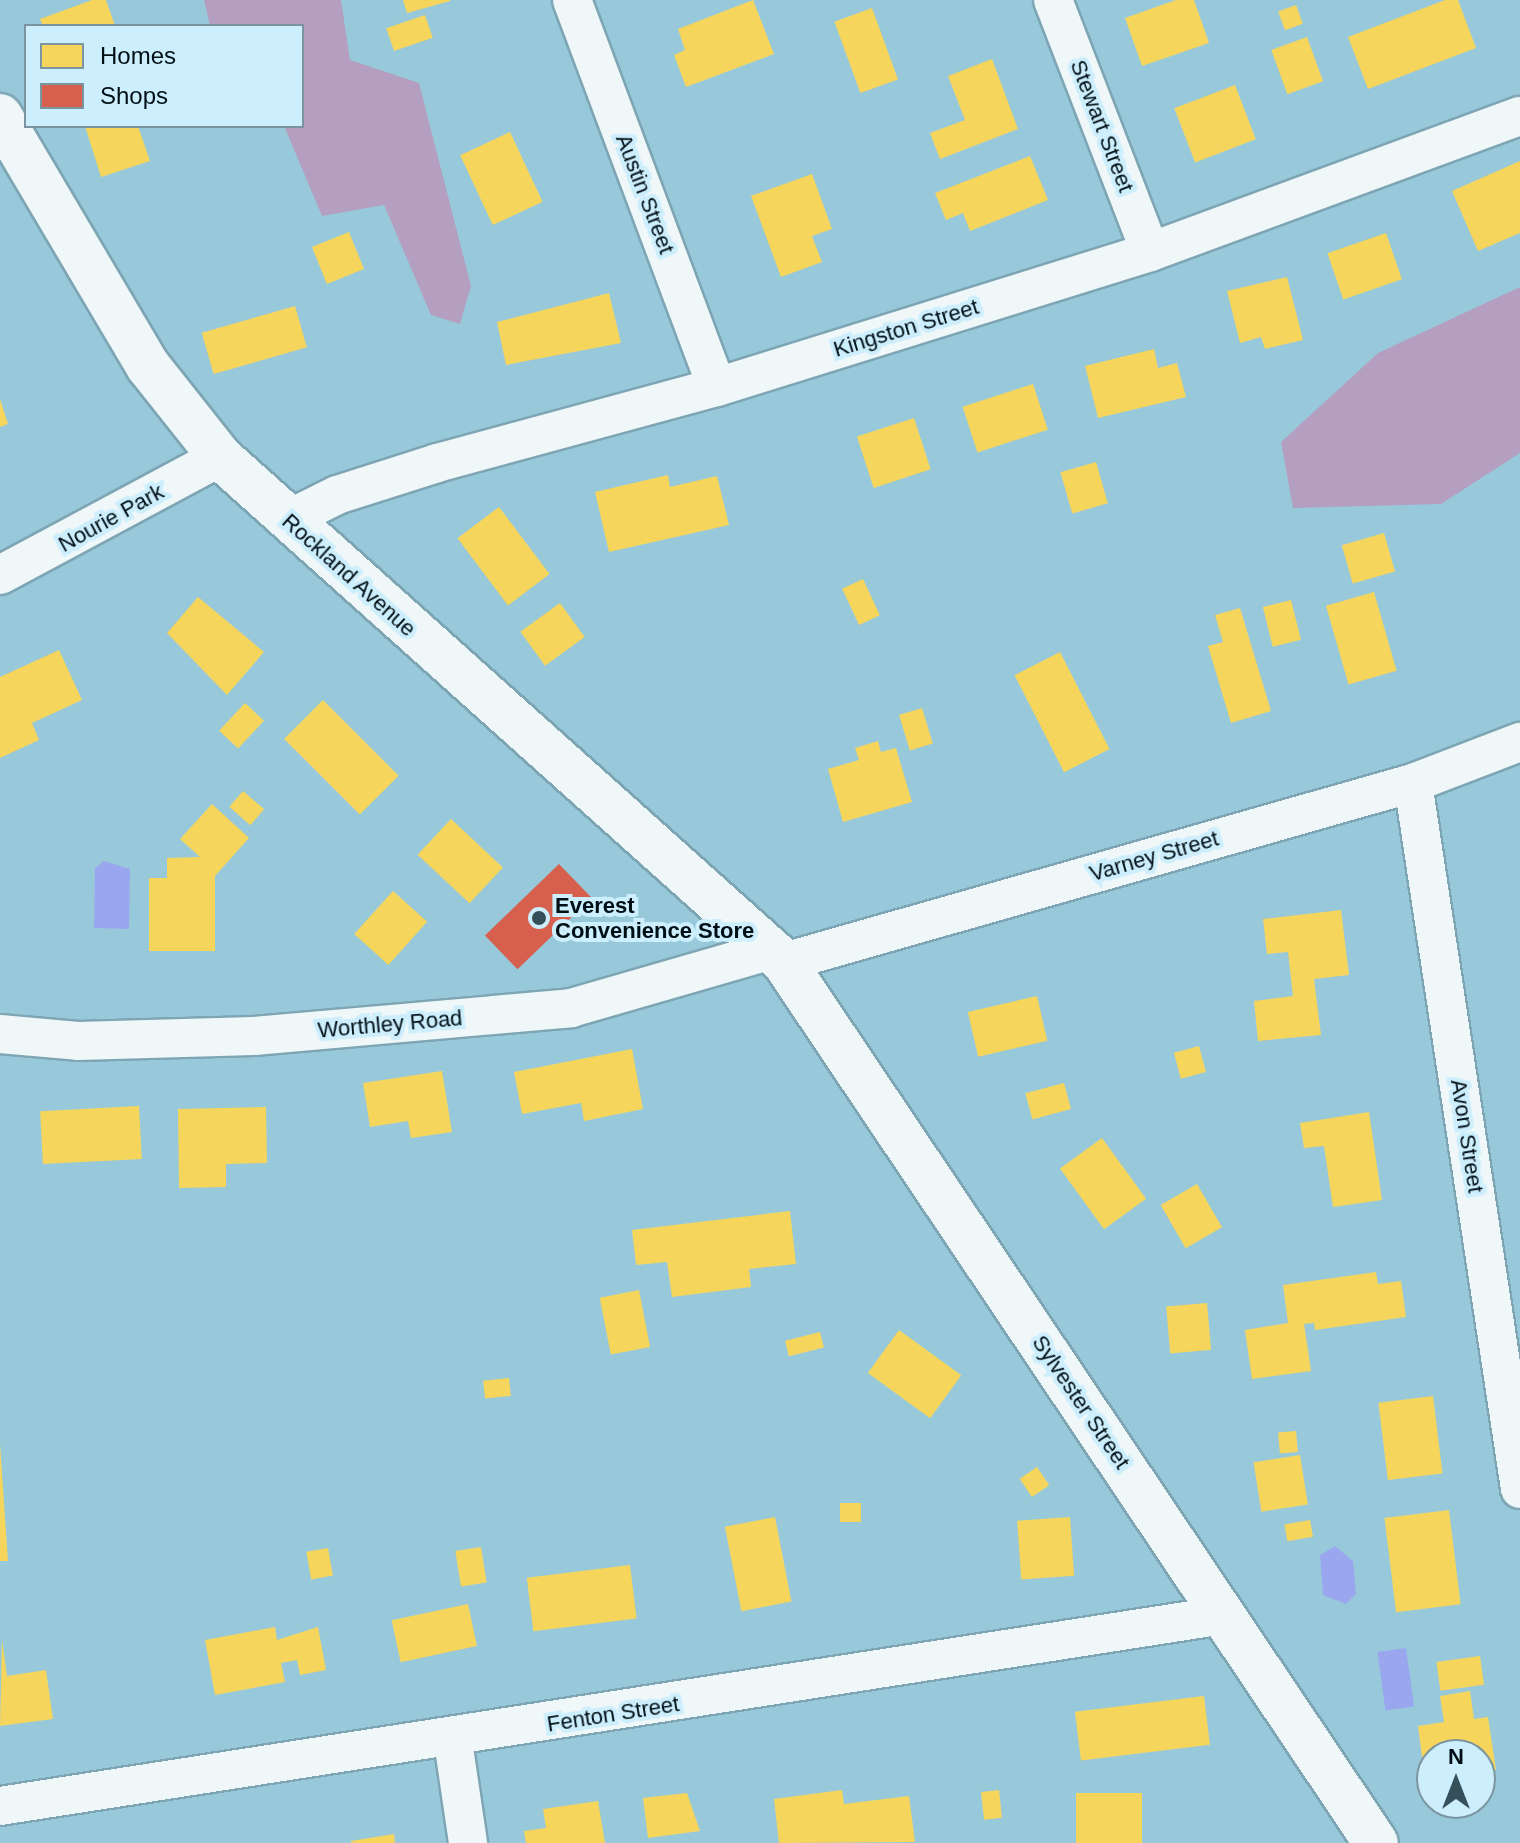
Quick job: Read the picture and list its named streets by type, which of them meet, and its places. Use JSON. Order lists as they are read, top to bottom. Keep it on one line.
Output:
{"streets":{"street":["Stewart Street","Austin Street","Kingston Street","Nourie Park","Rockland Avenue","Varney Street","Worthley Road","Avon Street","Sylvester Street","Fenton Street"]},"crossings":[["Stewart Street","Kingston Street"],["Austin Street","Kingston Street"],["Kingston Street","Rockland Avenue"],["Nourie Park","Rockland Avenue"],["Rockland Avenue","Varney Street"],["Rockland Avenue","Worthley Road"],["Rockland Avenue","Sylvester Street"],["Varney Street","Worthley Road"],["Varney Street","Avon Street"],["Varney Street","Sylvester Street"],["Worthley Road","Sylvester Street"],["Sylvester Street","Fenton Street"]],"places":["Everest Convenience Store"],"legend":["Homes","Shops"],"north":"top"}
